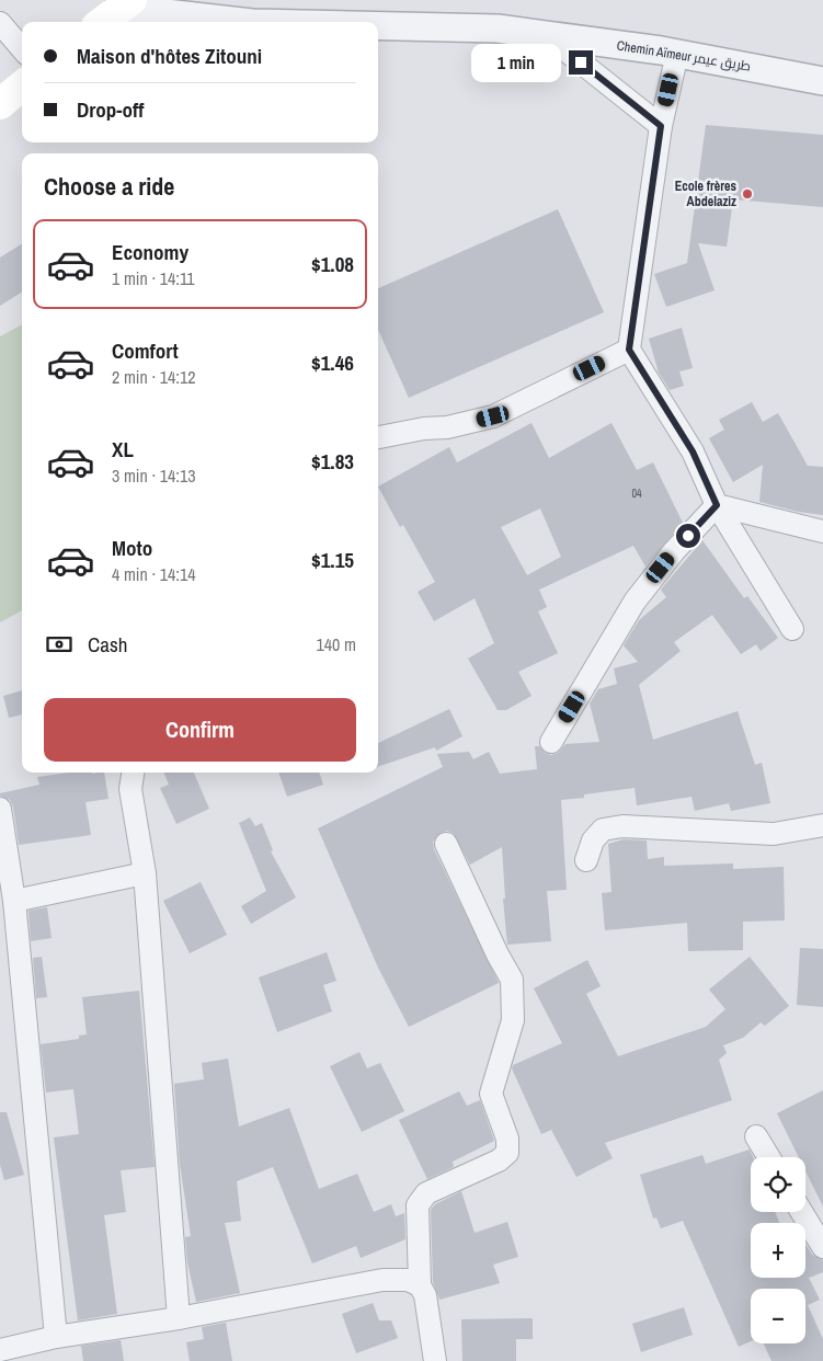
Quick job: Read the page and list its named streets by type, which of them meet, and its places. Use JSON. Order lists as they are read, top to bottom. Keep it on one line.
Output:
{"streets":{"street":["Chemin Aïmeur طريق عيمر"]},"places":["Ecole frères Abdelaziz"],"house_numbers":["04"],"page":{"banner":["Maison d'hôtes Zitouni","Drop-off"],"bubble":"1 min","heading":"Choose a ride","list":[{"name":"Economy","note":"1 min · 14:11","value":"$1.08"},{"name":"Comfort","note":"2 min · 14:12","value":"$1.46"},{"name":"XL","note":"3 min · 14:13","value":"$1.83"},{"name":"Moto","note":"4 min · 14:14","value":"$1.15"}],"pay":["Cash","140 m"],"buttons":"Confirm","map_buttons":["+","−"]}}
